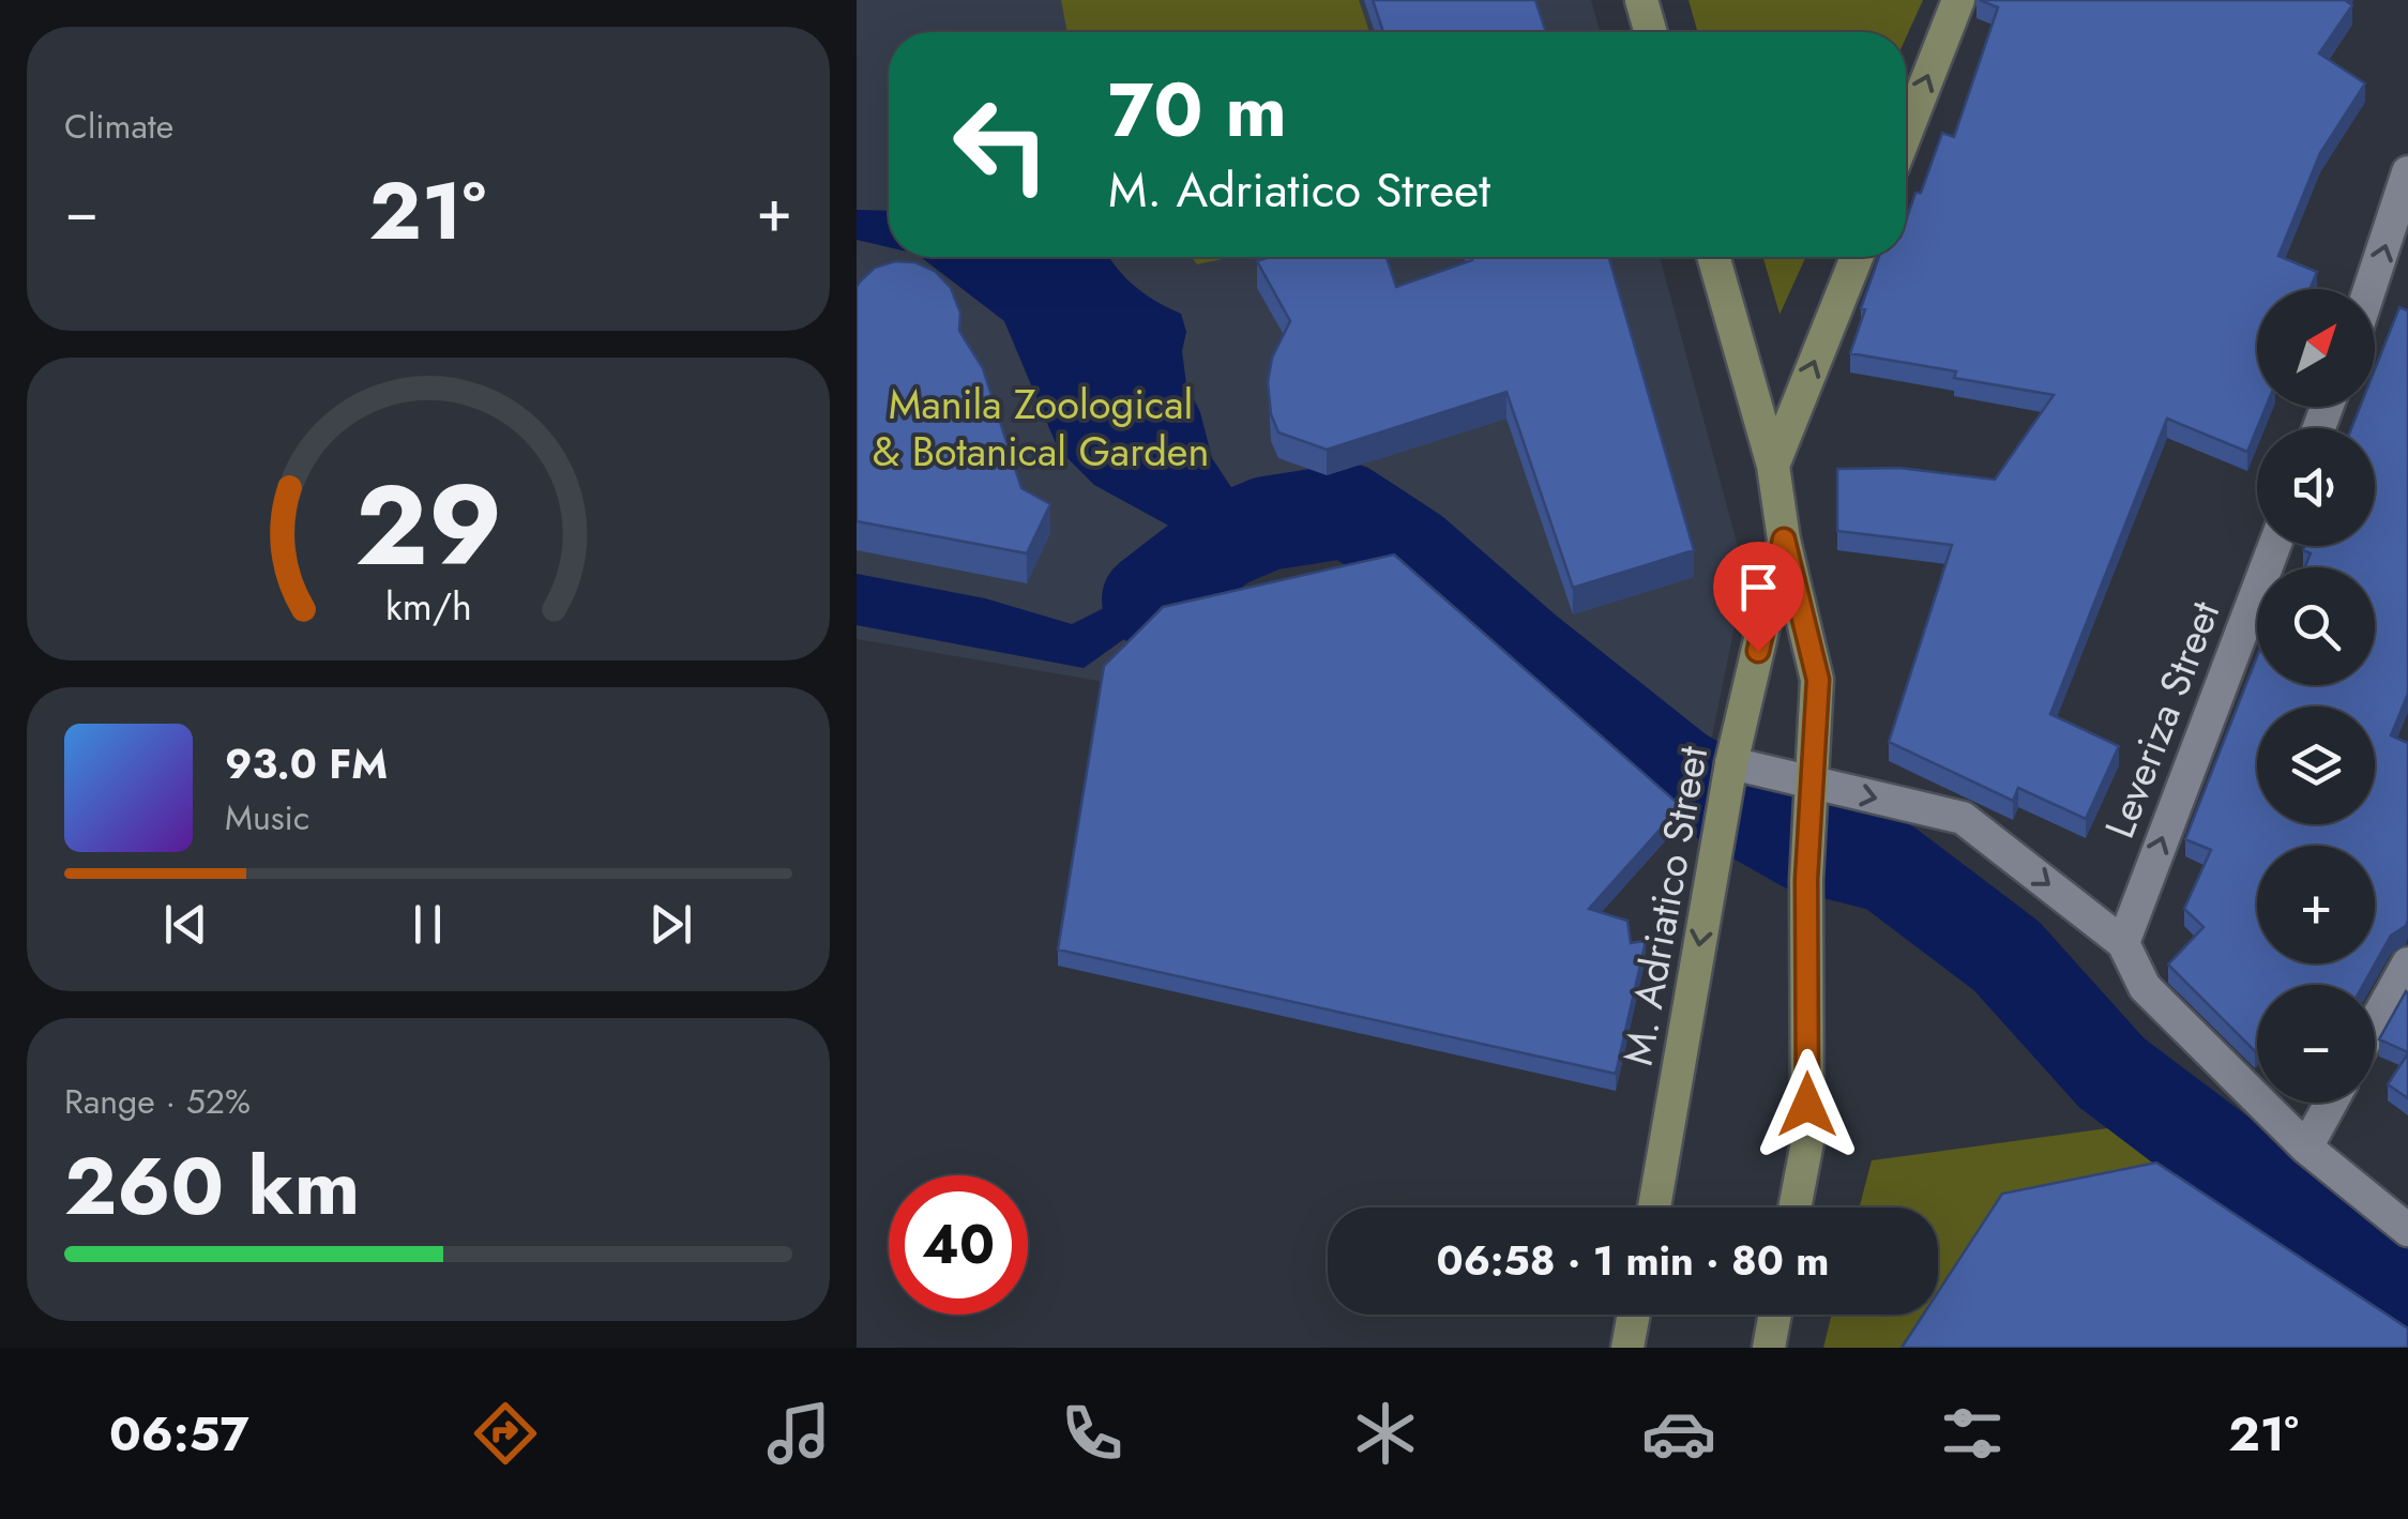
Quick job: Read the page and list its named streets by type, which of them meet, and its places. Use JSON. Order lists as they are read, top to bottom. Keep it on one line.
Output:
{"streets":{"street":["Leveriza Street","M. Adriatico Street"]},"one_way":["Leveriza Street"],"parks":["Manila Zoological & Botanical Garden"],"north":"top right","page":{"tile":["Climate",["Range · 52%","260 km"]],"turn":["70 m","M. Adriatico Street"],"heat":["−","21°","+"],"map_buttons":["+","−"],"song":["93.0 FM","Music"],"limit":"40","trip":"06:58 · 1 min · 80 m","tabs":["06:57","21°"],"gauge":["29","km/h"]}}
